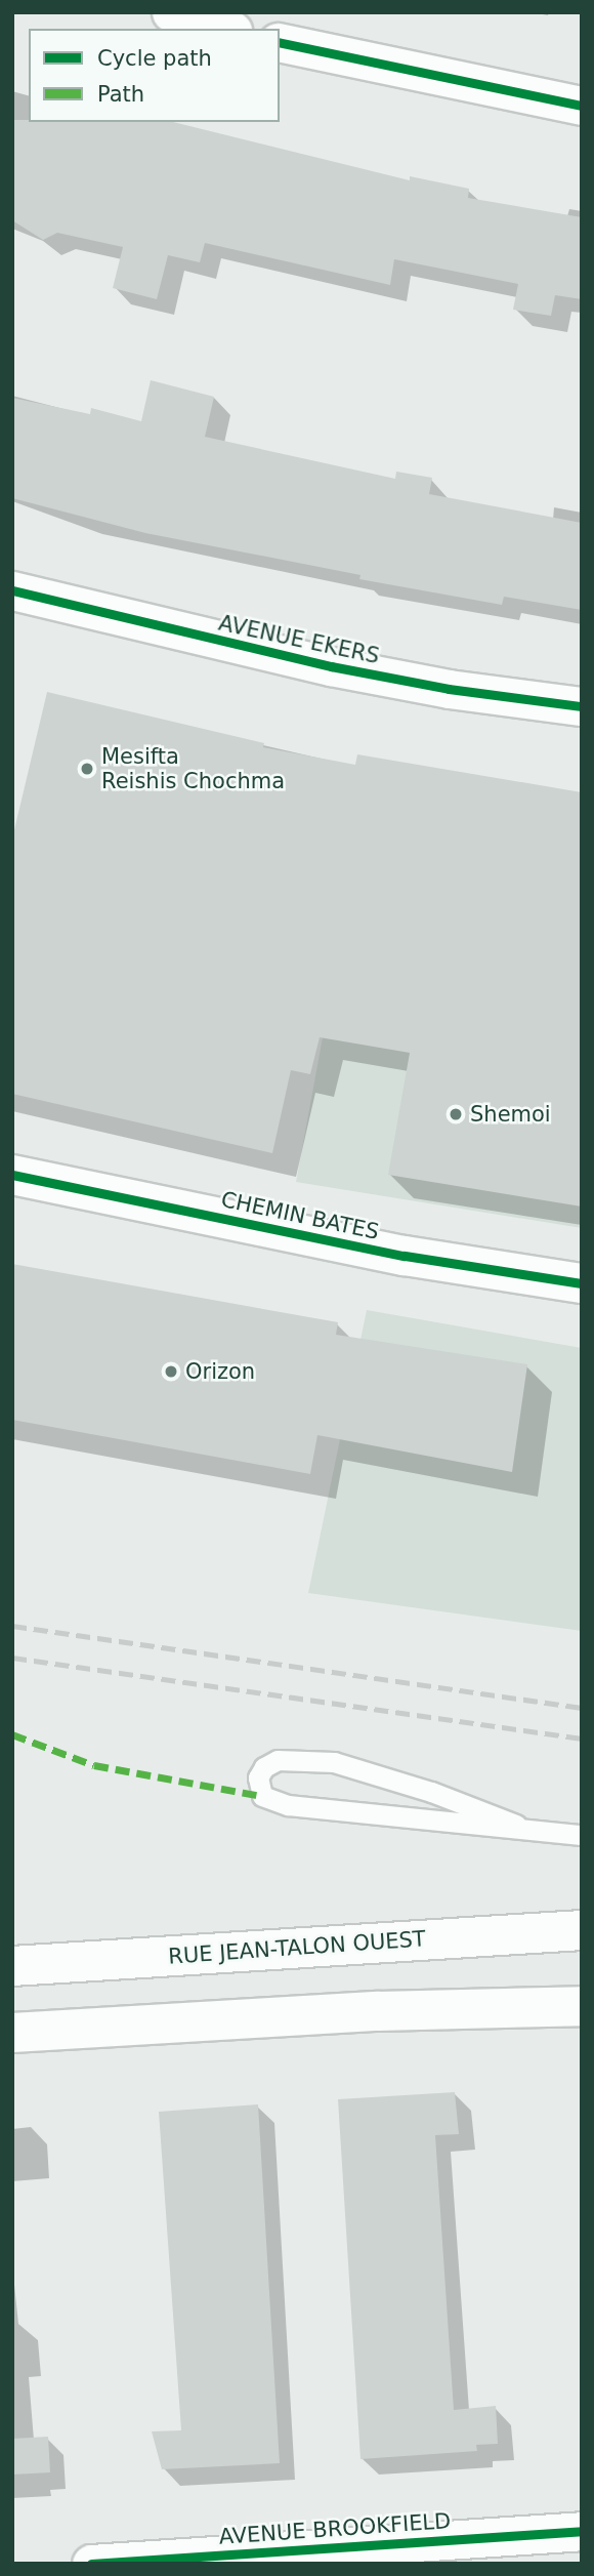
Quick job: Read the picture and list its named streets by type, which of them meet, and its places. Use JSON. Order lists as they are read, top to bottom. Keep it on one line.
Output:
{"streets":{"main road":["CHEMIN BATES","RUE JEAN-TALON OUEST"],"street":["AVENUE EKERS","AVENUE BROOKFIELD"]},"places":["Mesifta Reishis Chochma","Shemoi","Orizon"],"legend":["Cycle path","Path"]}
